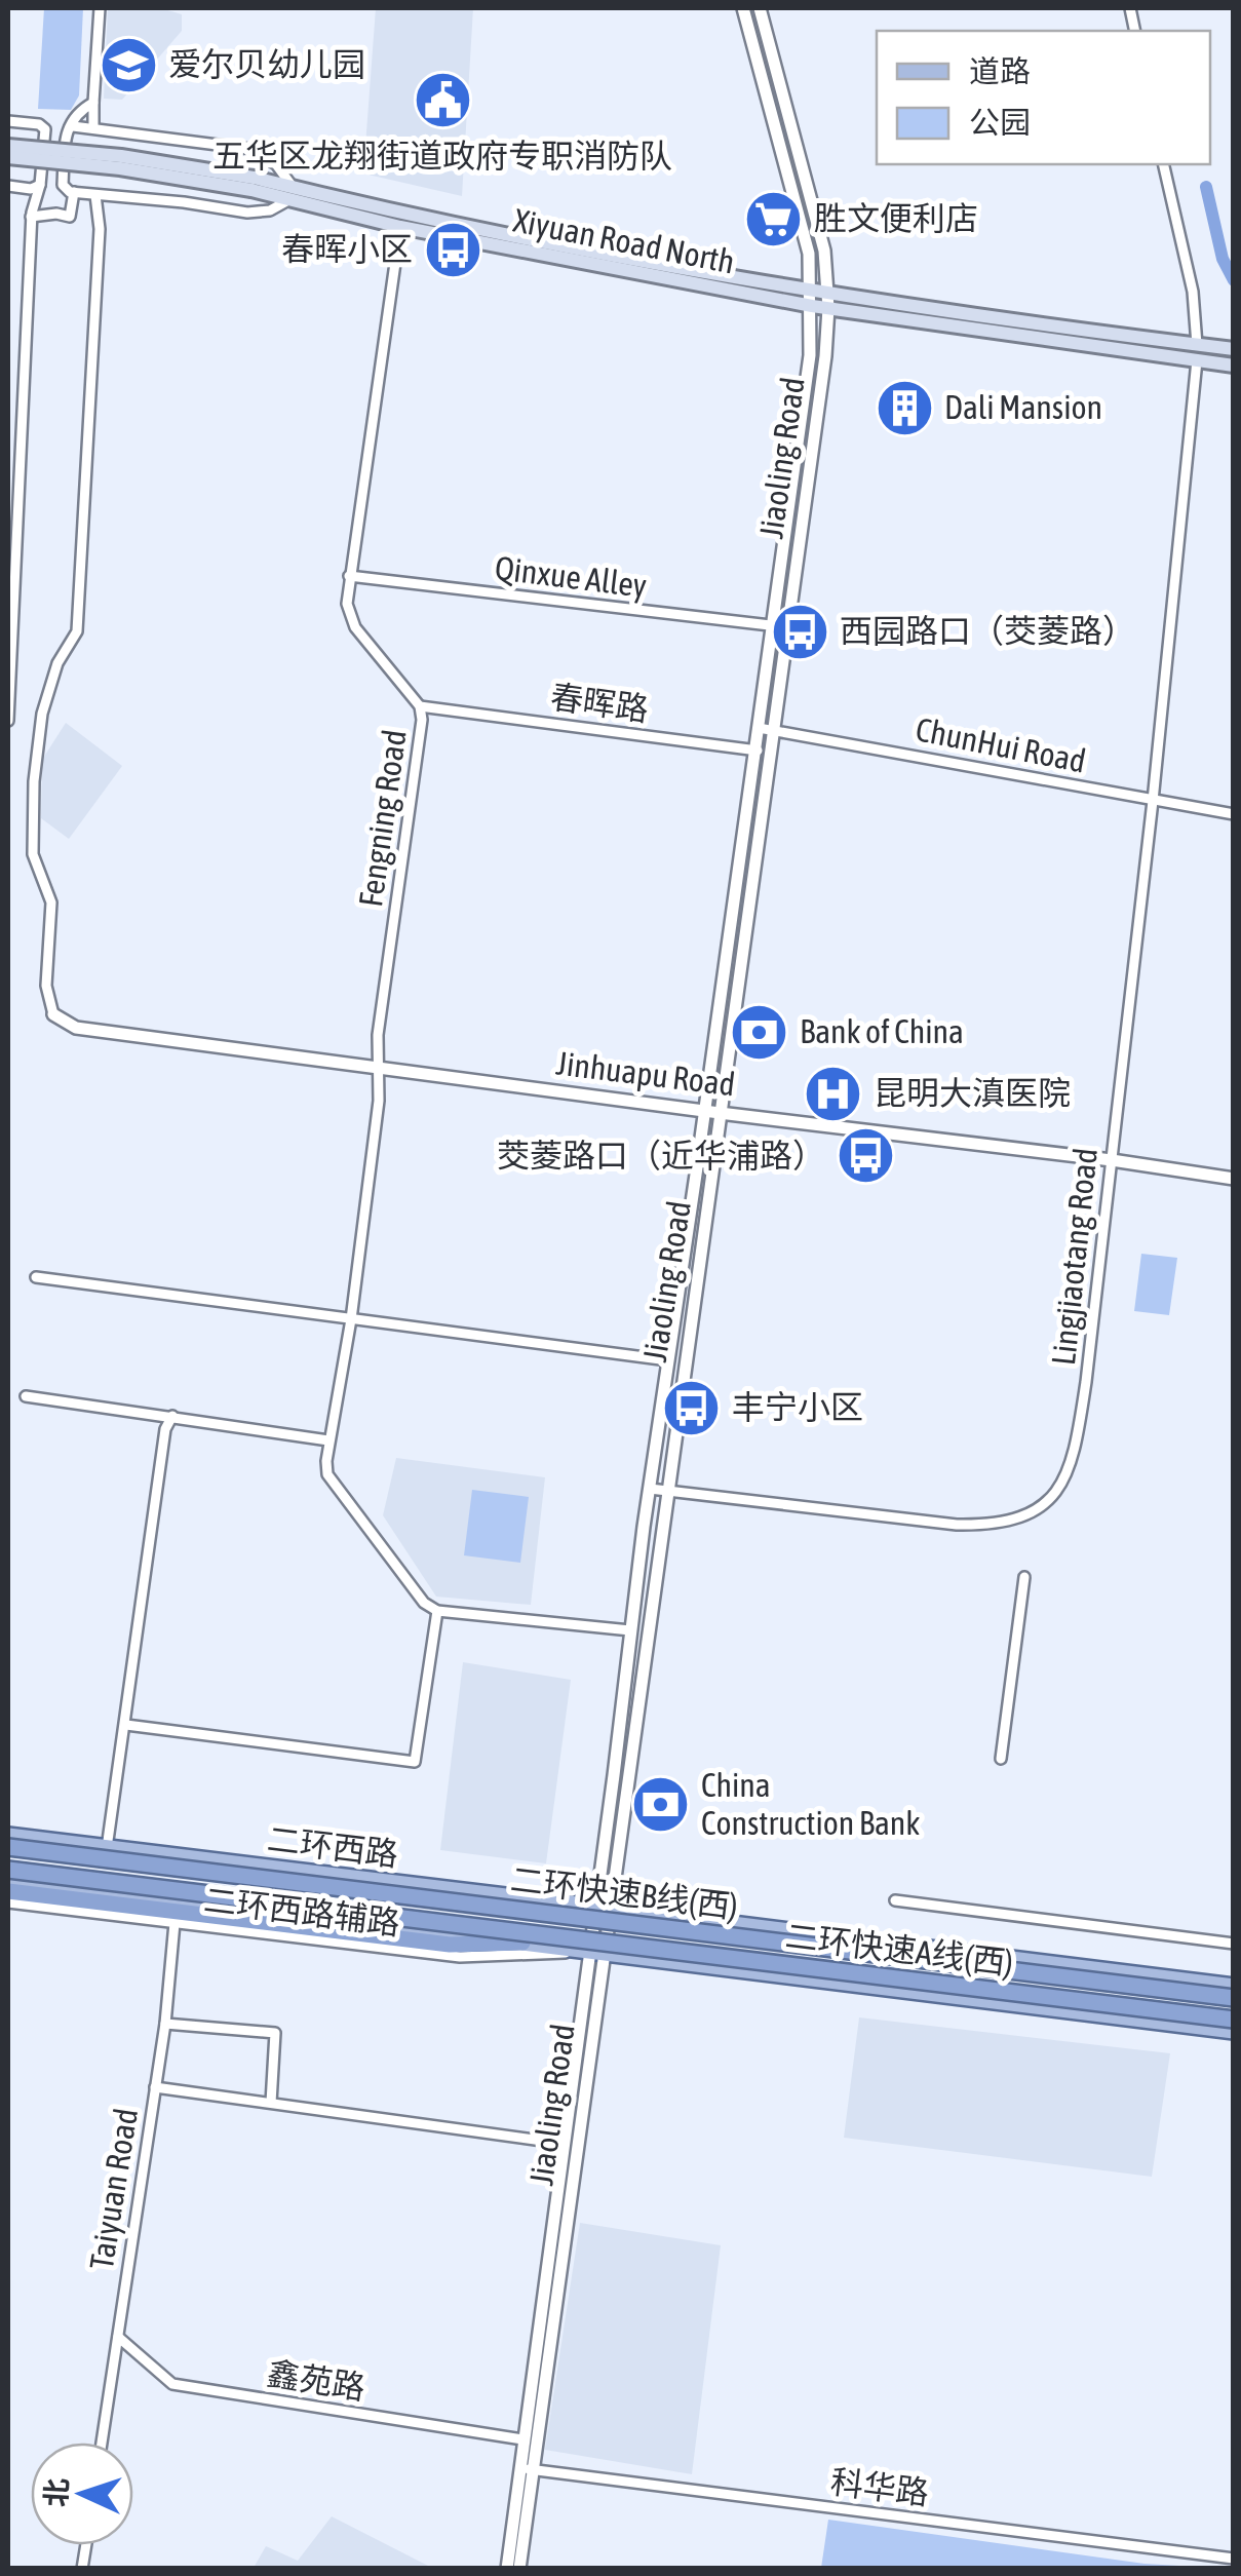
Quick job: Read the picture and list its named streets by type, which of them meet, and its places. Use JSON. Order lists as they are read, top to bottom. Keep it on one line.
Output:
{"streets":{"highway":["二环快速B线(西)","二环快速A线(西)"],"main road":["Xiyuan Road North","二环西路"],"street":["Jiaoling Road","Qinxue Alley","春晖路","ChunHui Road","Fengning Road","Jinhuapu Road","Lingjiaotang Road","二环西路辅路","Taiyuan Road","鑫苑路","科华路"]},"crossings":[["Xiyuan Road North","Jiaoling Road"],["Xiyuan Road North","Fengning Road"],["Xiyuan Road North","Lingjiaotang Road"],["Jiaoling Road","Qinxue Alley"],["Jiaoling Road","春晖路"],["Jiaoling Road","ChunHui Road"],["Jiaoling Road","Jinhuapu Road"],["Jiaoling Road","Lingjiaotang Road"],["Jiaoling Road","二环西路"],["Jiaoling Road","二环西路辅路"],["Jiaoling Road","鑫苑路"],["Jiaoling Road","科华路"],["Qinxue Alley","Fengning Road"],["春晖路","Fengning Road"],["ChunHui Road","Lingjiaotang Road"],["Fengning Road","Jinhuapu Road"],["Jinhuapu Road","Lingjiaotang Road"],["二环西路辅路","Taiyuan Road"],["Taiyuan Road","鑫苑路"]],"places":{"school or university":["爱尔贝幼儿园"],"public building":["五华区龙翔街道政府专职消防队"],"supermarket":["胜文便利店"],"bus stop":["春晖小区","西园路口（茭菱路）","茭菱路口（近华浦路）","丰宁小区"],"building":["Dali Mansion"],"bank":["Bank of China","China Construction Bank"],"hospital":["昆明大滇医院"]},"legend":["道路","公园"],"north":"left"}
